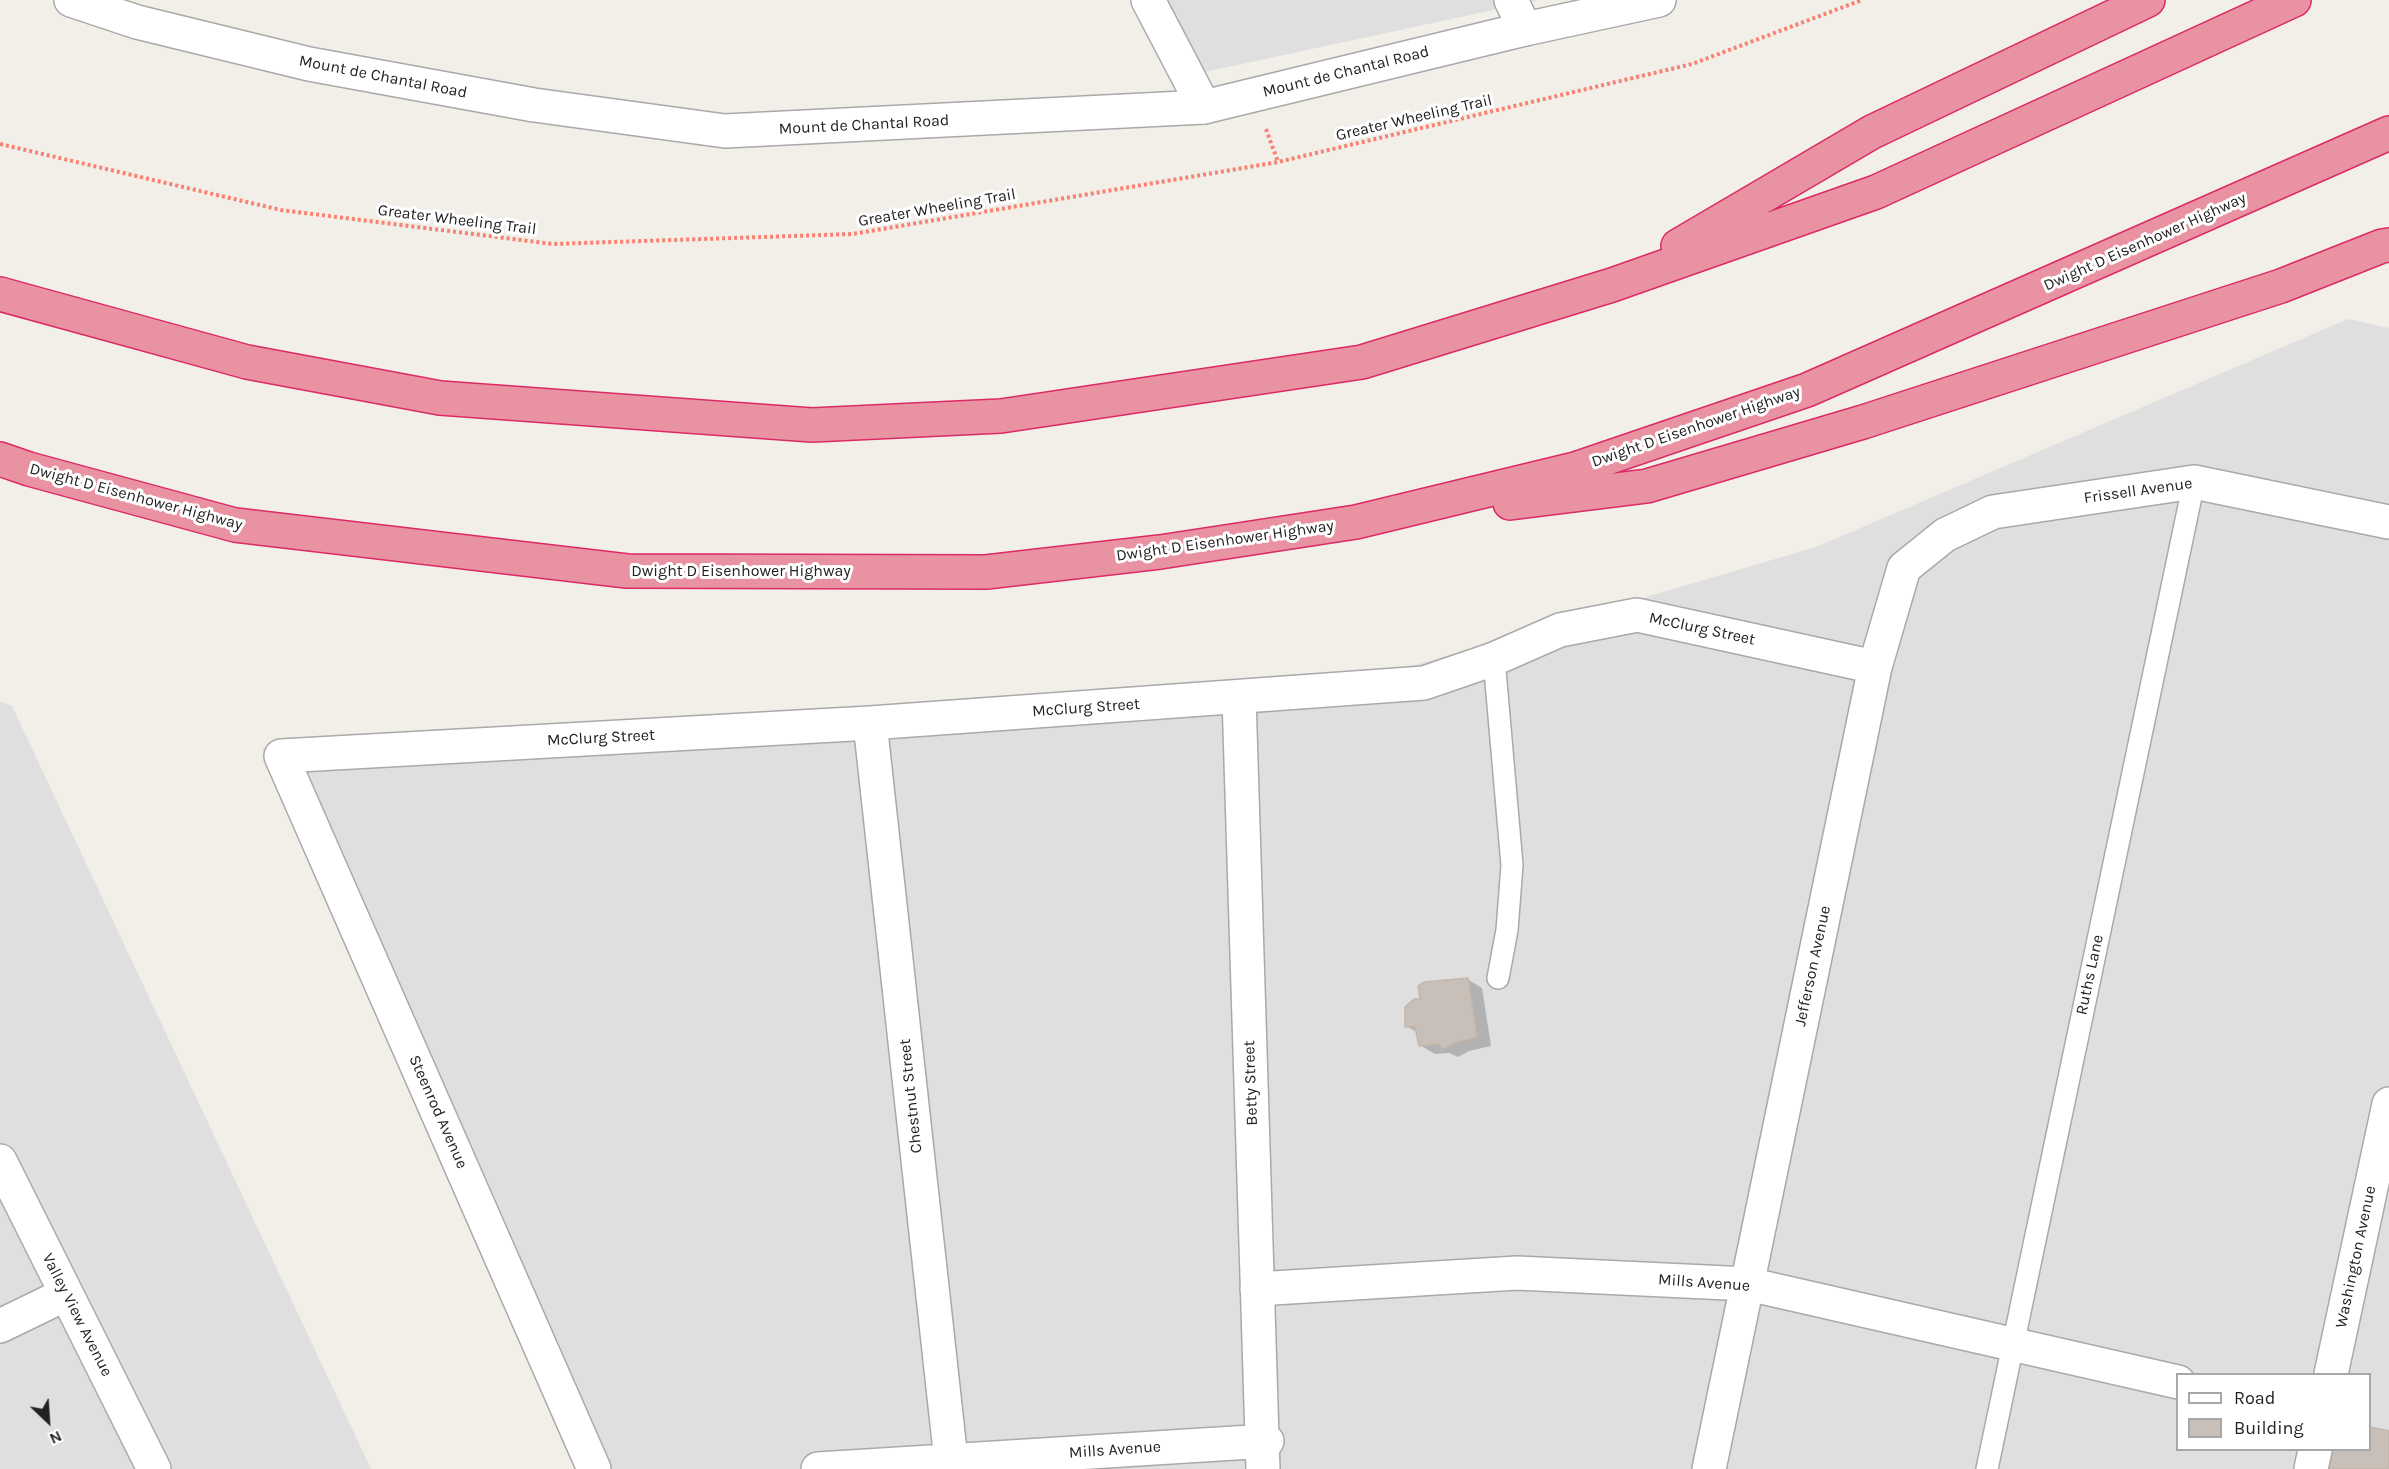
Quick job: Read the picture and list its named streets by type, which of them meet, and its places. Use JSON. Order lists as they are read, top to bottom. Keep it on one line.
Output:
{"streets":{"highway":["Dwight D Eisenhower Highway"],"street":["Mount de Chantal Road","Frissell Avenue","McClurg Street","Jefferson Avenue","Betty Street","Chestnut Street","Steenrod Avenue","Washington Avenue","Mills Avenue","Valley View Avenue"],"lane":["Ruths Lane"],"path":["Greater Wheeling Trail"]},"crossings":[["Frissell Avenue","Jefferson Avenue"],["Frissell Avenue","Ruths Lane"],["McClurg Street","Jefferson Avenue"],["McClurg Street","Betty Street"],["McClurg Street","Chestnut Street"],["McClurg Street","Steenrod Avenue"],["Jefferson Avenue","Mills Avenue"],["Ruths Lane","Mills Avenue"],["Betty Street","Mills Avenue"],["Chestnut Street","Mills Avenue"]],"legend":["Road","Building"],"north":"bottom right"}
